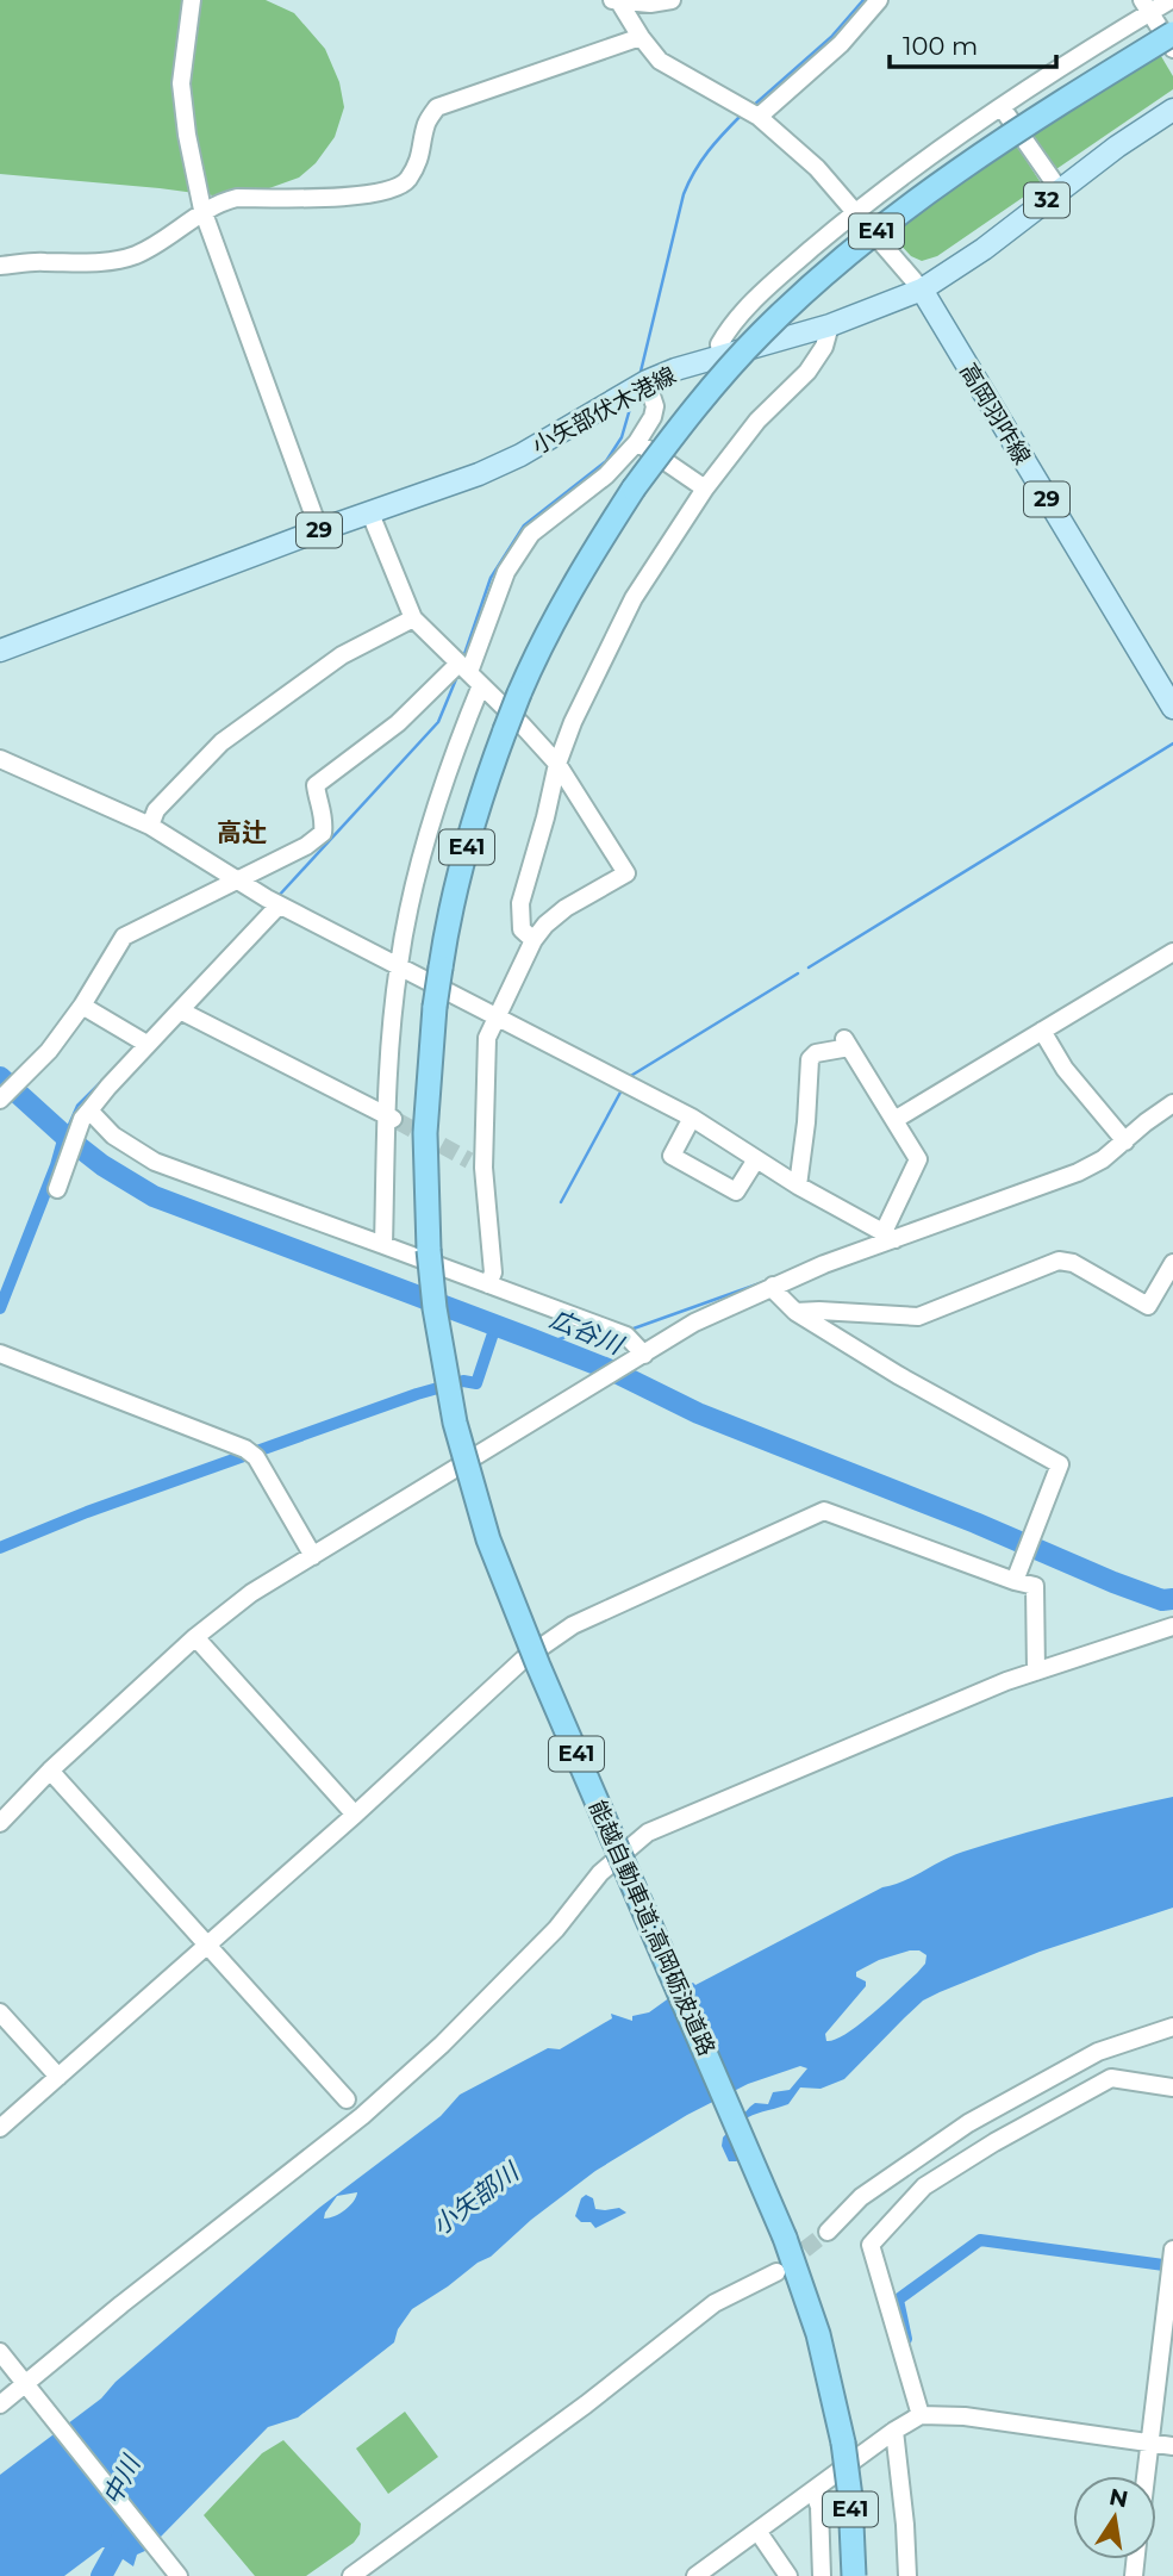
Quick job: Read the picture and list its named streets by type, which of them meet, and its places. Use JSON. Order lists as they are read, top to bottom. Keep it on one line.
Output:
{"streets":{"highway":["E41","能越自動車道;高岡砺波道路"],"main road":["32","小矢部伏木港線","高岡羽咋線","29"]},"crossings":[["小矢部伏木港線","高岡羽咋線"]],"districts":["高辻"],"water":["広谷川","小矢部川","中川"],"scale_bar":"100 m","north":"top"}
